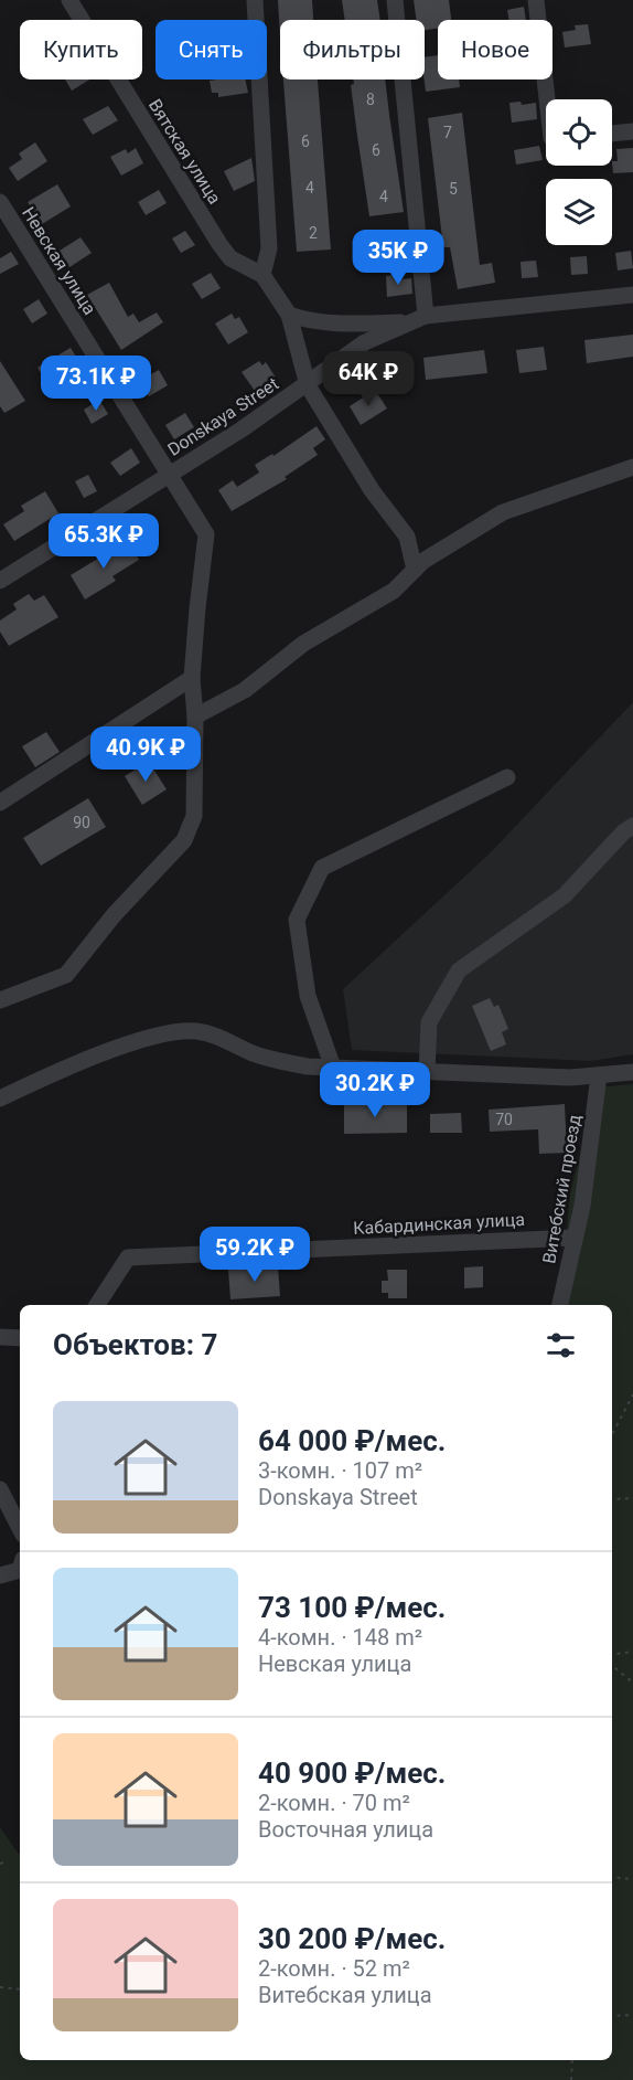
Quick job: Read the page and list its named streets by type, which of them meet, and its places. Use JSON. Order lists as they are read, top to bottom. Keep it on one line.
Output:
{"streets":{"street":["Вятская улица","Невская улица","Donskaya Street","Витебский проезд","Кабардинская улица"]},"crossings":[["Вятская улица","Donskaya Street"],["Невская улица","Donskaya Street"],["Витебский проезд","Кабардинская улица"]],"house_numbers":["8","7","6","6","4","5","4","2","90","70"],"page":{"chip":["Купить","Снять","Фильтры","Новое"],"price":["35K ₽","64K ₽","73.1K ₽","65.3K ₽","40.9K ₽","30.2K ₽","59.2K ₽"],"heading":"Объектов: 7","list":[{"name":"64 000 ₽/мес.","note":"3-комн. · 107 m² · Donskaya Street"},{"name":"73 100 ₽/мес.","note":"4-комн. · 148 m² · Невская улица"},{"name":"40 900 ₽/мес.","note":"2-комн. · 70 m² · Восточная улица"},{"name":"30 200 ₽/мес.","note":"2-комн. · 52 m² · Витебская улица"}]}}
